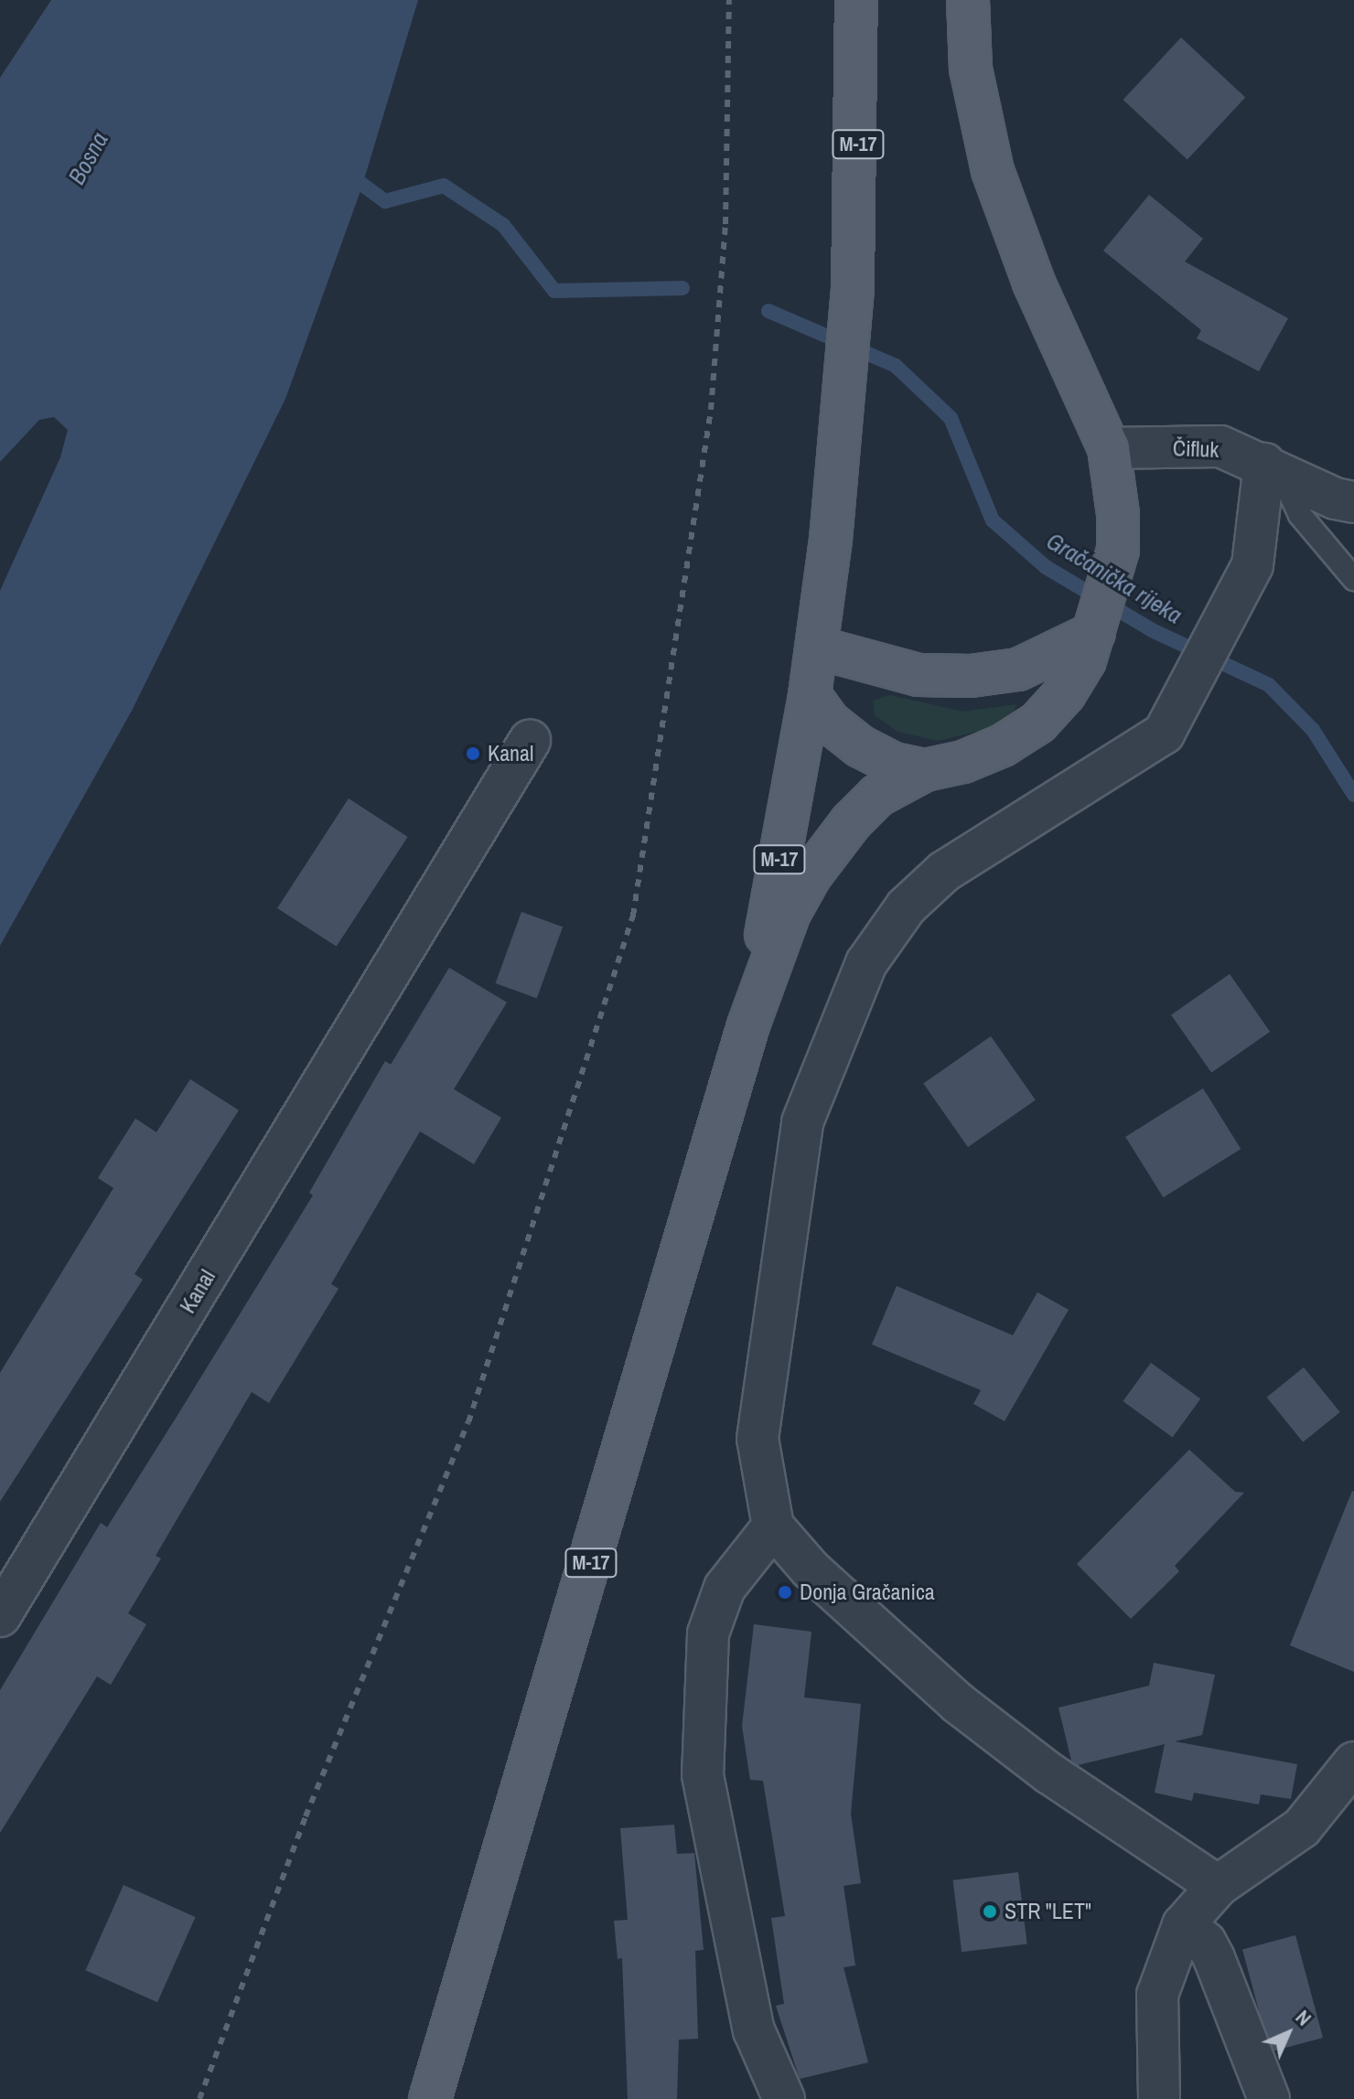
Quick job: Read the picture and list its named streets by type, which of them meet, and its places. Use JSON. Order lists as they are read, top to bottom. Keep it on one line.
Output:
{"streets":{"main road":["M-17"],"street":["Čifluk","Kanal"]},"water":["Bosna","Gračanička rijeka"],"places":["Kanal","Donja Gračanica","STR \"LET\""],"north":"top right"}
